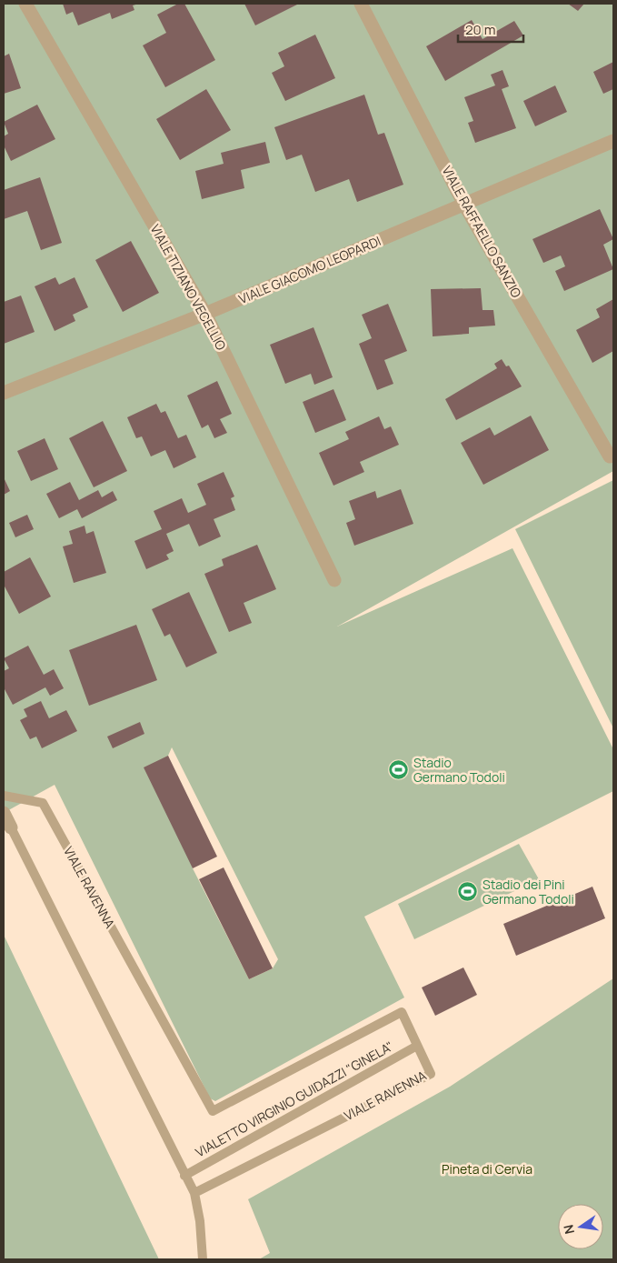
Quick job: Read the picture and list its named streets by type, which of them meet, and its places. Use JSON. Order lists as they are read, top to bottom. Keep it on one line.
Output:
{"streets":{"street":["VIALE RAFFAELLO SANZIO","VIALE GIACOMO LEOPARDI","VIALE TIZIANO VECELLIO"],"lane":["VIALE RAVENNA","VIALETTO VIRGINIO GUIDAZZI \"GINELA\""]},"crossings":[["VIALE RAFFAELLO SANZIO","VIALE GIACOMO LEOPARDI"],["VIALE GIACOMO LEOPARDI","VIALE TIZIANO VECELLIO"],["VIALE RAVENNA","VIALETTO VIRGINIO GUIDAZZI \"GINELA\""]],"parks":["Pineta di Cervia"],"places":{"sports":["Stadio Germano Todoli","Stadio dei Pini Germano Todoli"]},"scale_bar":"20 m","north":"left"}
